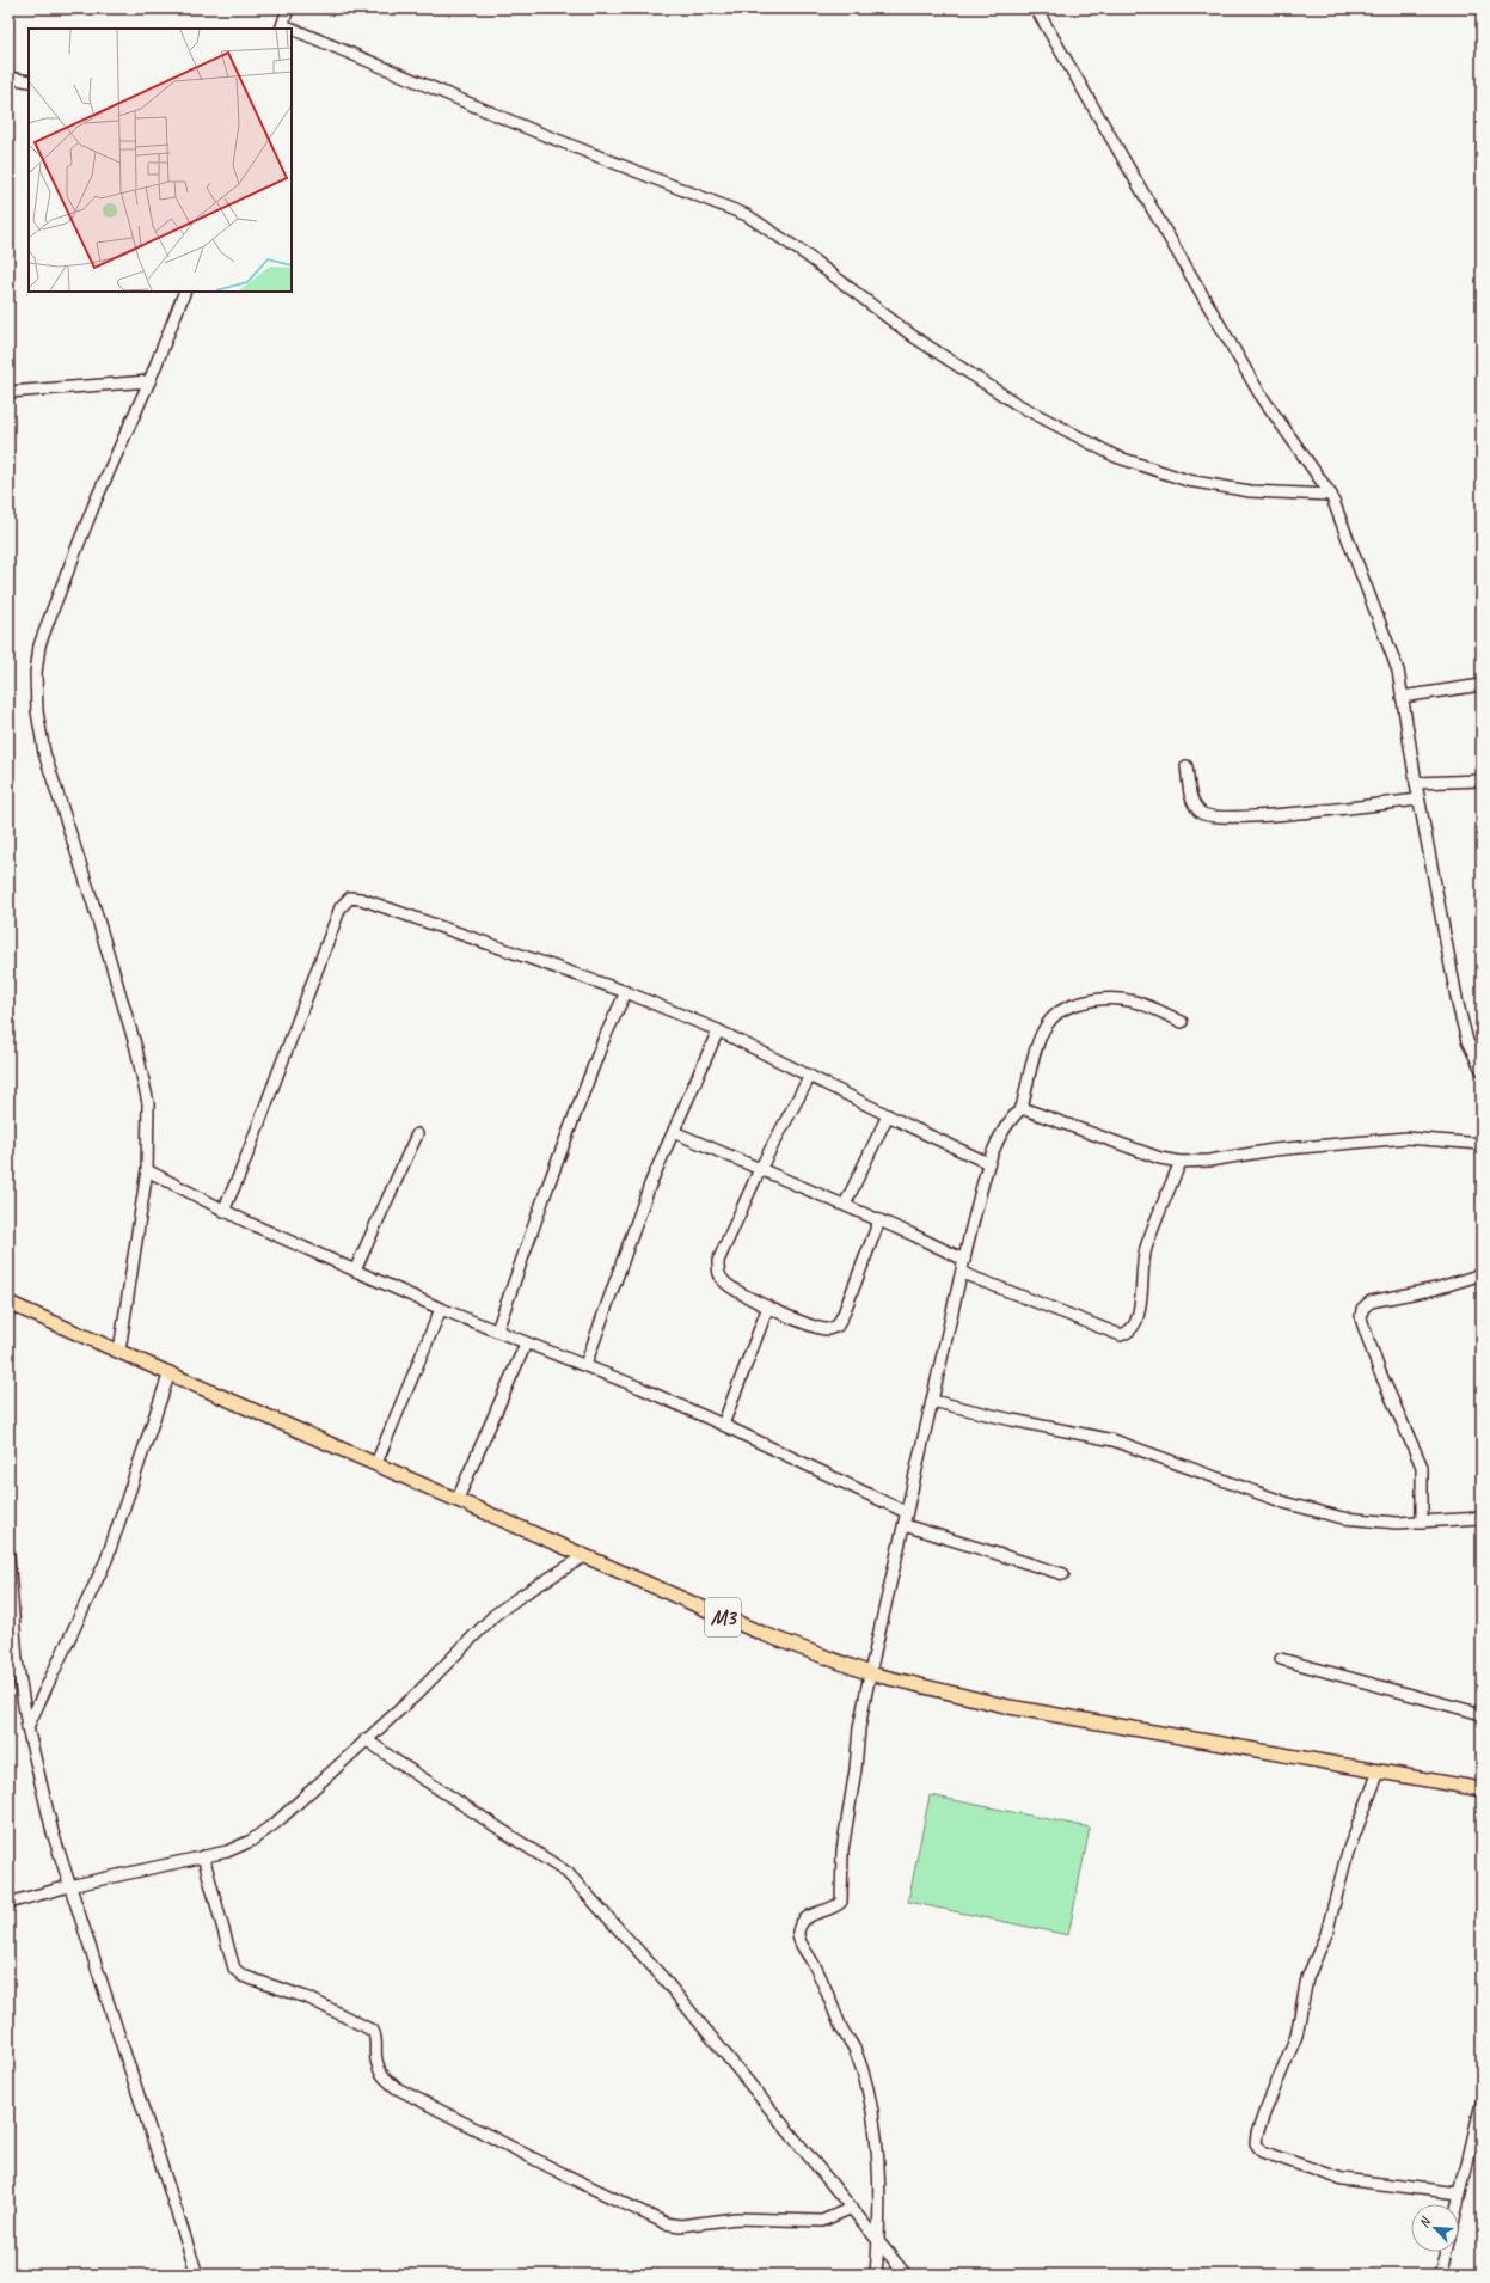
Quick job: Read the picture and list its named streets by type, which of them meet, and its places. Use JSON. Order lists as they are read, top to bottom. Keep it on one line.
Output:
{"streets":{"main road":["M3"]},"north":"top left"}
